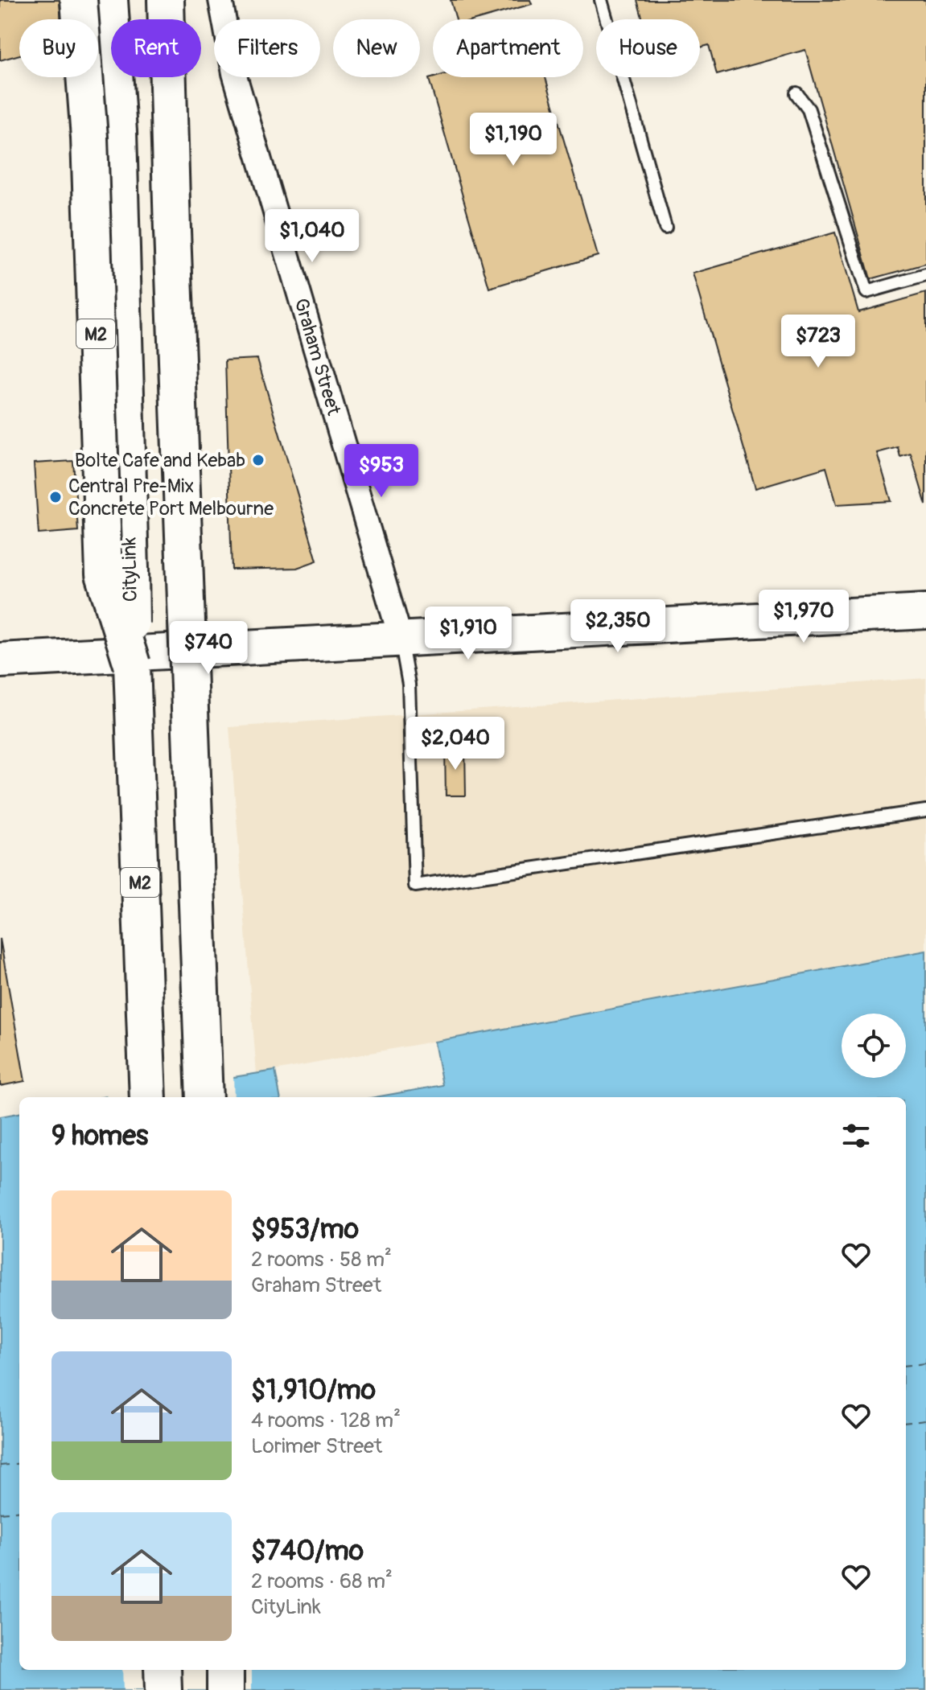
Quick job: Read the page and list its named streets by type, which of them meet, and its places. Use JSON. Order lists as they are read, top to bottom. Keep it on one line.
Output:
{"streets":{"highway":["M2","CityLink"],"street":["Graham Street"]},"crossings":[["M2","CityLink"]],"places":["Bolte Cafe and Kebab","Central Pre-Mix Concrete Port Melbourne"],"page":{"chip":["Buy","Rent","Filters","New","Apartment","House"],"price":["$1,190","$1,040","$723","$953","$1,970","$2,350","$1,910","$740","$2,040"],"heading":"9 homes","list":[{"name":"$953/mo","note":"2 rooms · 58 m² · Graham Street"},{"name":"$1,910/mo","note":"4 rooms · 128 m² · Lorimer Street"},{"name":"$740/mo","note":"2 rooms · 68 m² · CityLink"}]}}
